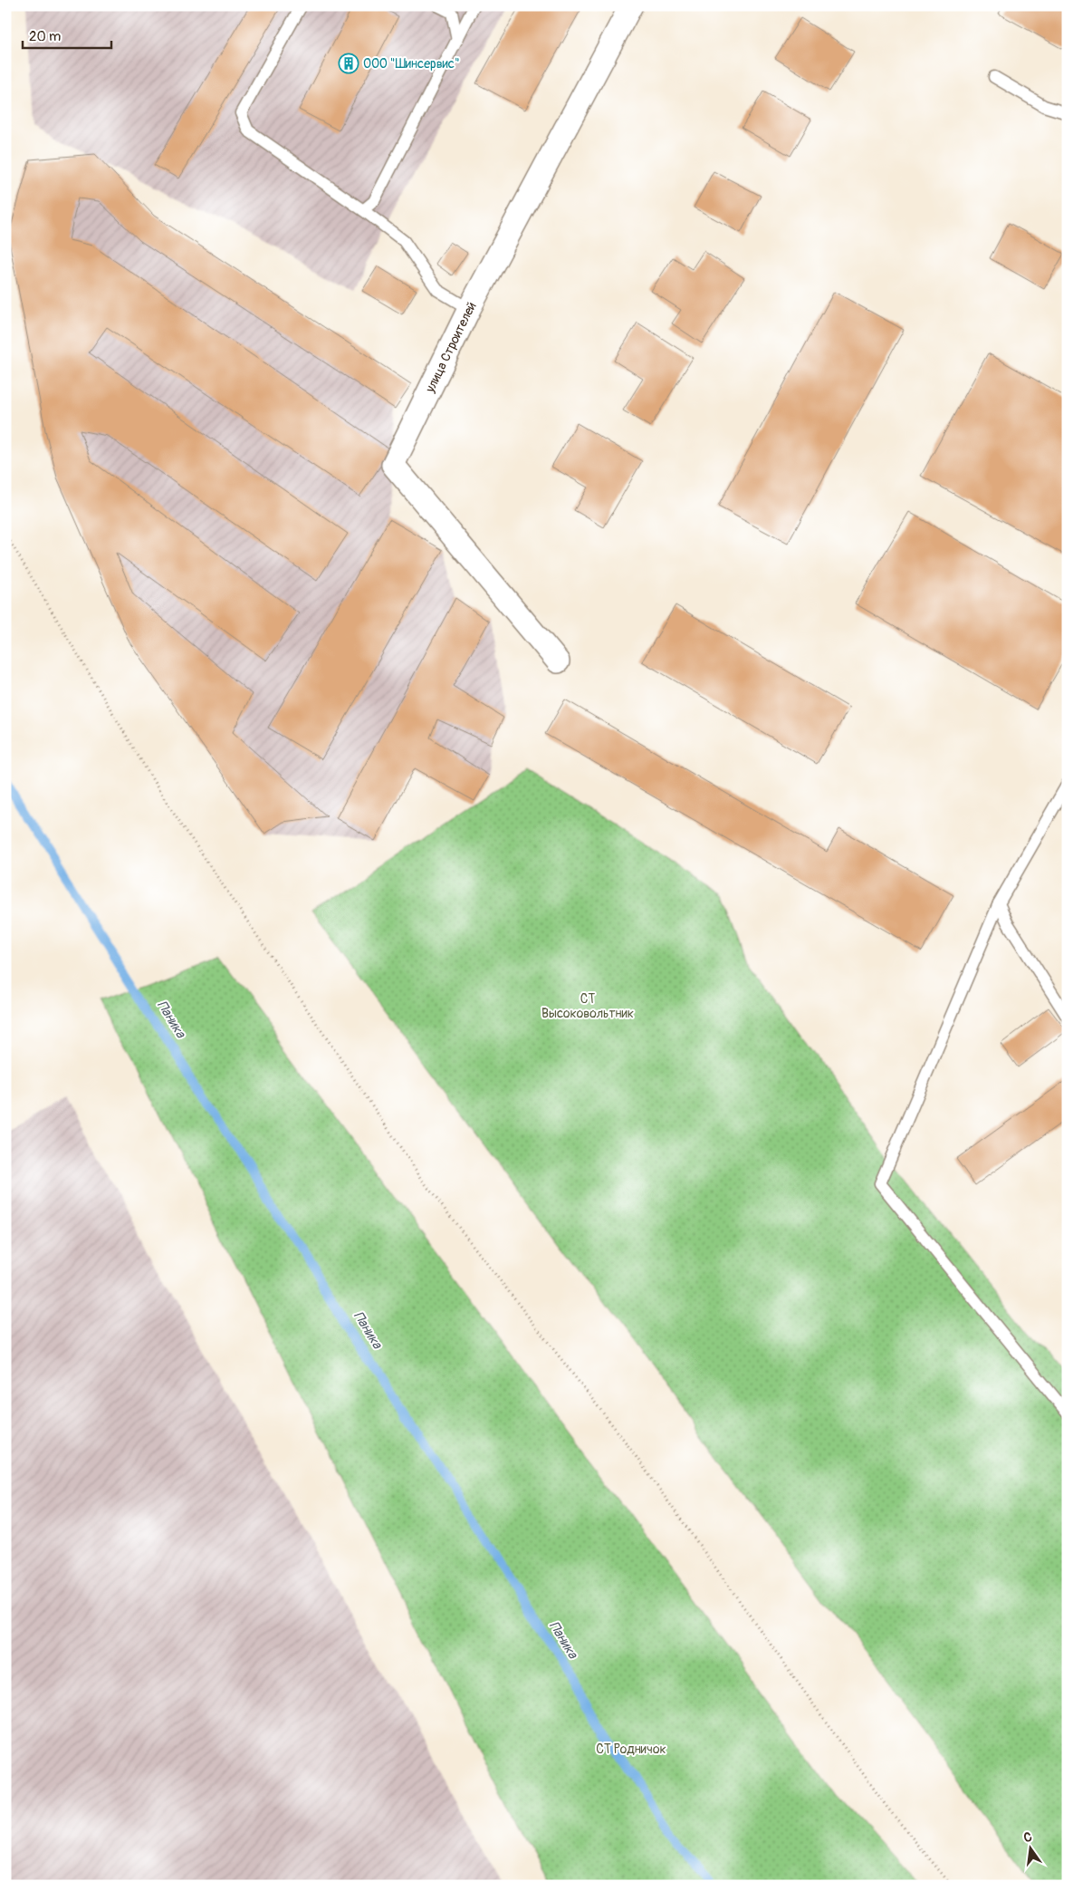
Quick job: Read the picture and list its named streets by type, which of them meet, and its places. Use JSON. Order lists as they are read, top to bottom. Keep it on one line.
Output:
{"streets":{"street":["улица Строителей"]},"water":["Паника"],"parks":["СТ Высоковольтник","СТ Родничок"],"places":{"building":["ООО \"Шинсервис\""]},"scale_bar":"20 m","north":"top"}
